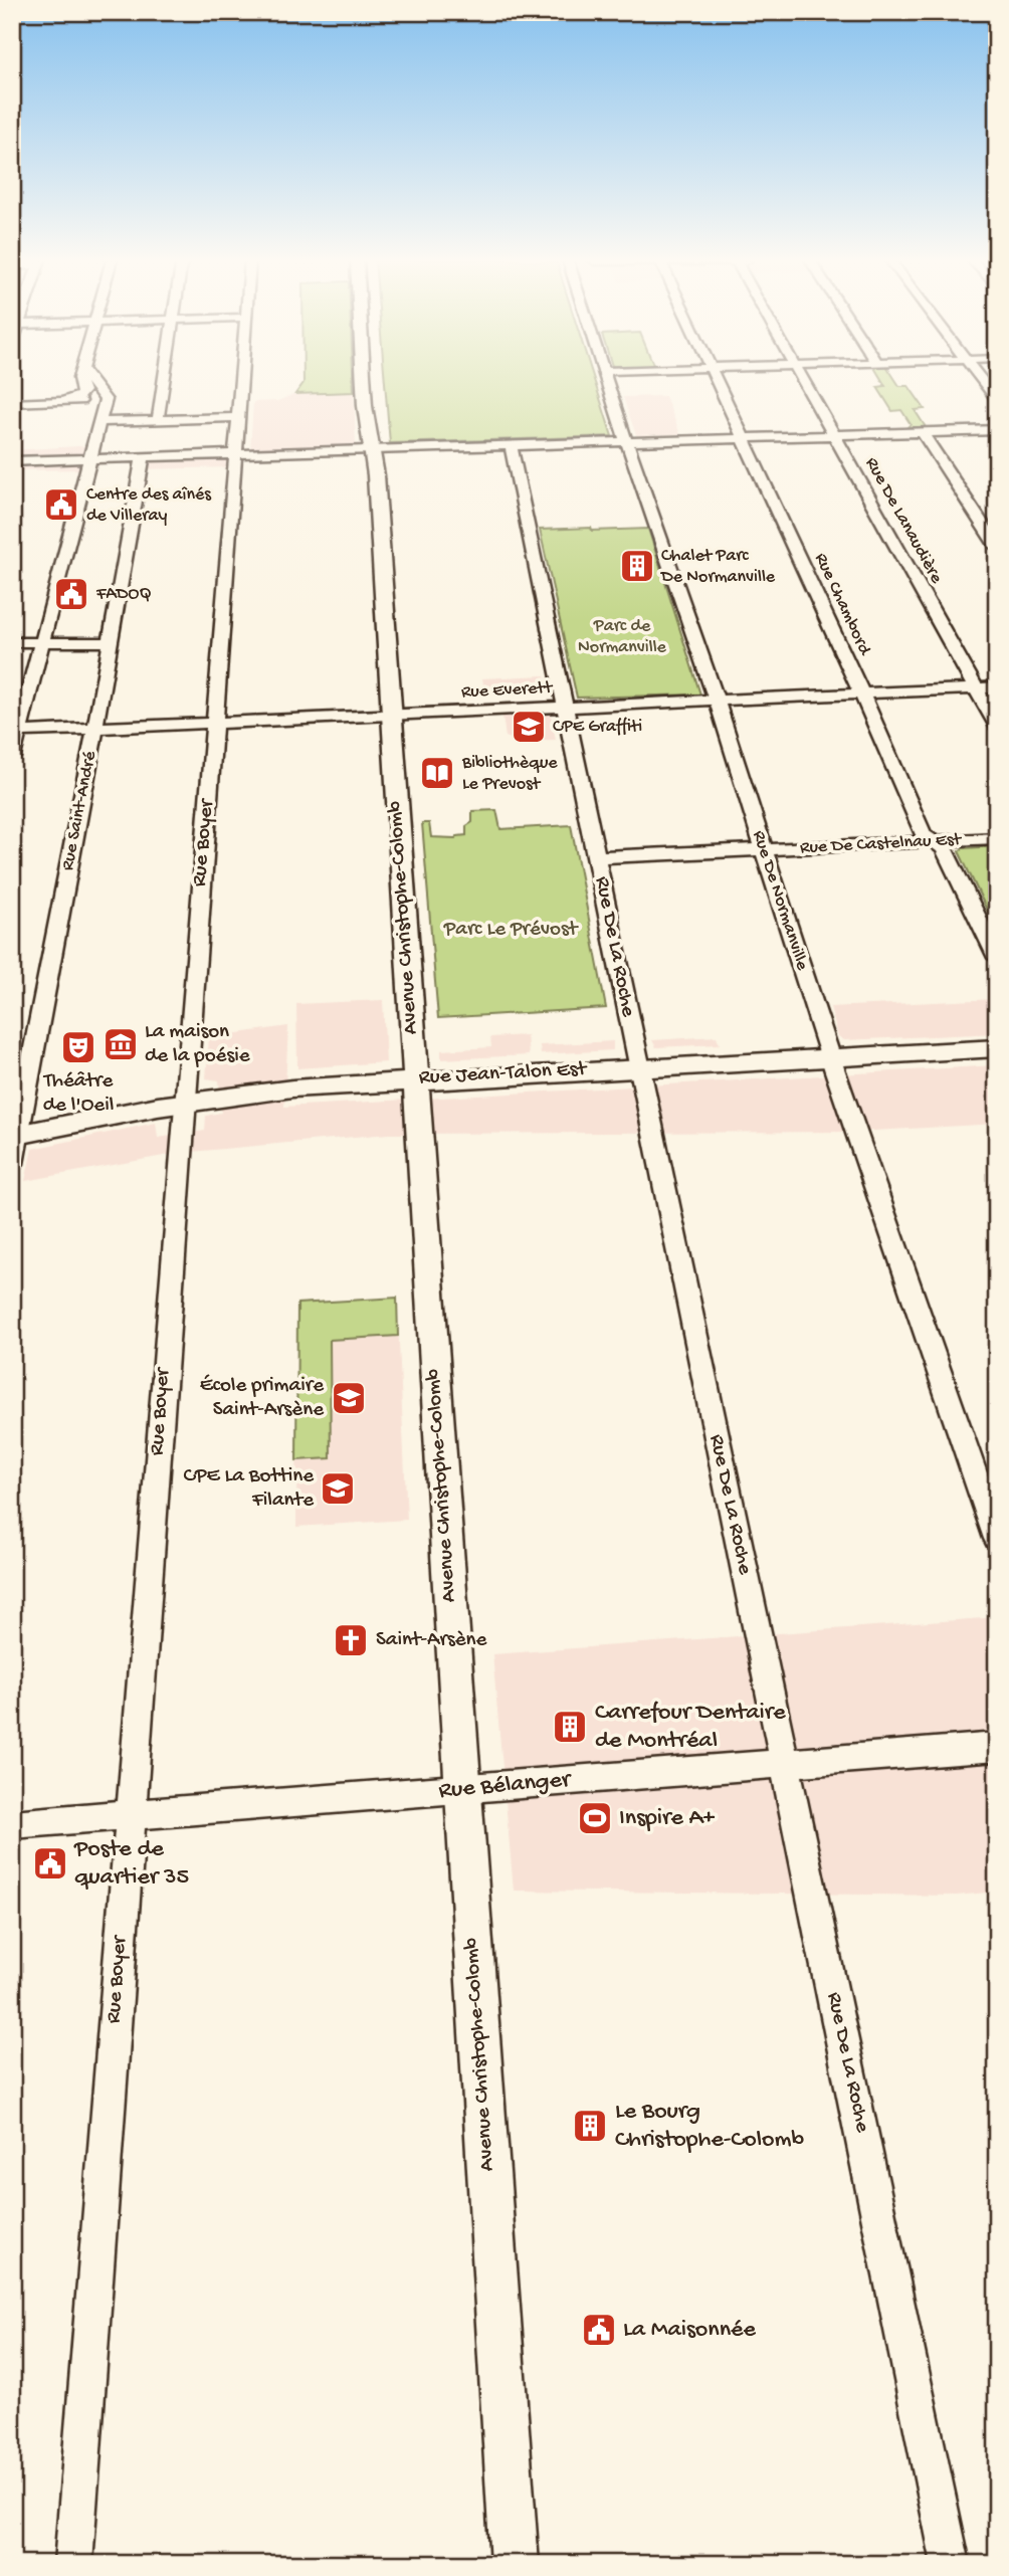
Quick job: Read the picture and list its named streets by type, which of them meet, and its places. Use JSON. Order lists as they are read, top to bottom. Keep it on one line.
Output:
{"streets":{"main road":["Avenue Christophe-Colomb","Rue Jean-Talon Est"],"street":["Rue De Lanaudière","Rue Chambord","Rue Everett","Rue Saint-André","Rue Boyer","Rue De Castelnau Est","Rue De Normanville","Rue De La Roche","Rue Bélanger"]},"crossings":[["Rue De Lanaudière","Rue Everett"],["Rue Chambord","Rue Everett"],["Rue Chambord","Rue De Castelnau Est"],["Rue Everett","Rue Saint-André"],["Rue Everett","Rue Boyer"],["Rue Everett","Rue De Normanville"],["Rue Everett","Avenue Christophe-Colomb"],["Rue Everett","Rue De La Roche"],["Rue Saint-André","Rue Jean-Talon Est"],["Rue Boyer","Rue Jean-Talon Est"],["Rue Boyer","Rue Bélanger"],["Rue De Castelnau Est","Rue De Normanville"],["Rue De Castelnau Est","Rue De La Roche"],["Rue De Normanville","Rue Jean-Talon Est"],["Avenue Christophe-Colomb","Rue Jean-Talon Est"],["Avenue Christophe-Colomb","Rue Bélanger"],["Rue De La Roche","Rue Jean-Talon Est"],["Rue De La Roche","Rue Bélanger"]],"parks":["Parc de Normanville","Parc Le Prévost"],"places":{"public building":["Centre des aînés de Villeray","FADOQ","Poste de quartier 35","La Maisonnée"],"building":["Chalet Parc De Normanville","Carrefour Dentaire de Montréal","Le Bourg Christophe-Colomb"],"school or university":["CPE Graffiti","École primaire Saint-Arsène","CPE La Bottine Filante"],"library":["Bibliothèque Le Prevost"],"museum":["La maison de la poésie"],"theatre":["Théâtre de l'Oeil"],"church":["Saint-Arsène"],"sports":["Inspire A+"]}}
